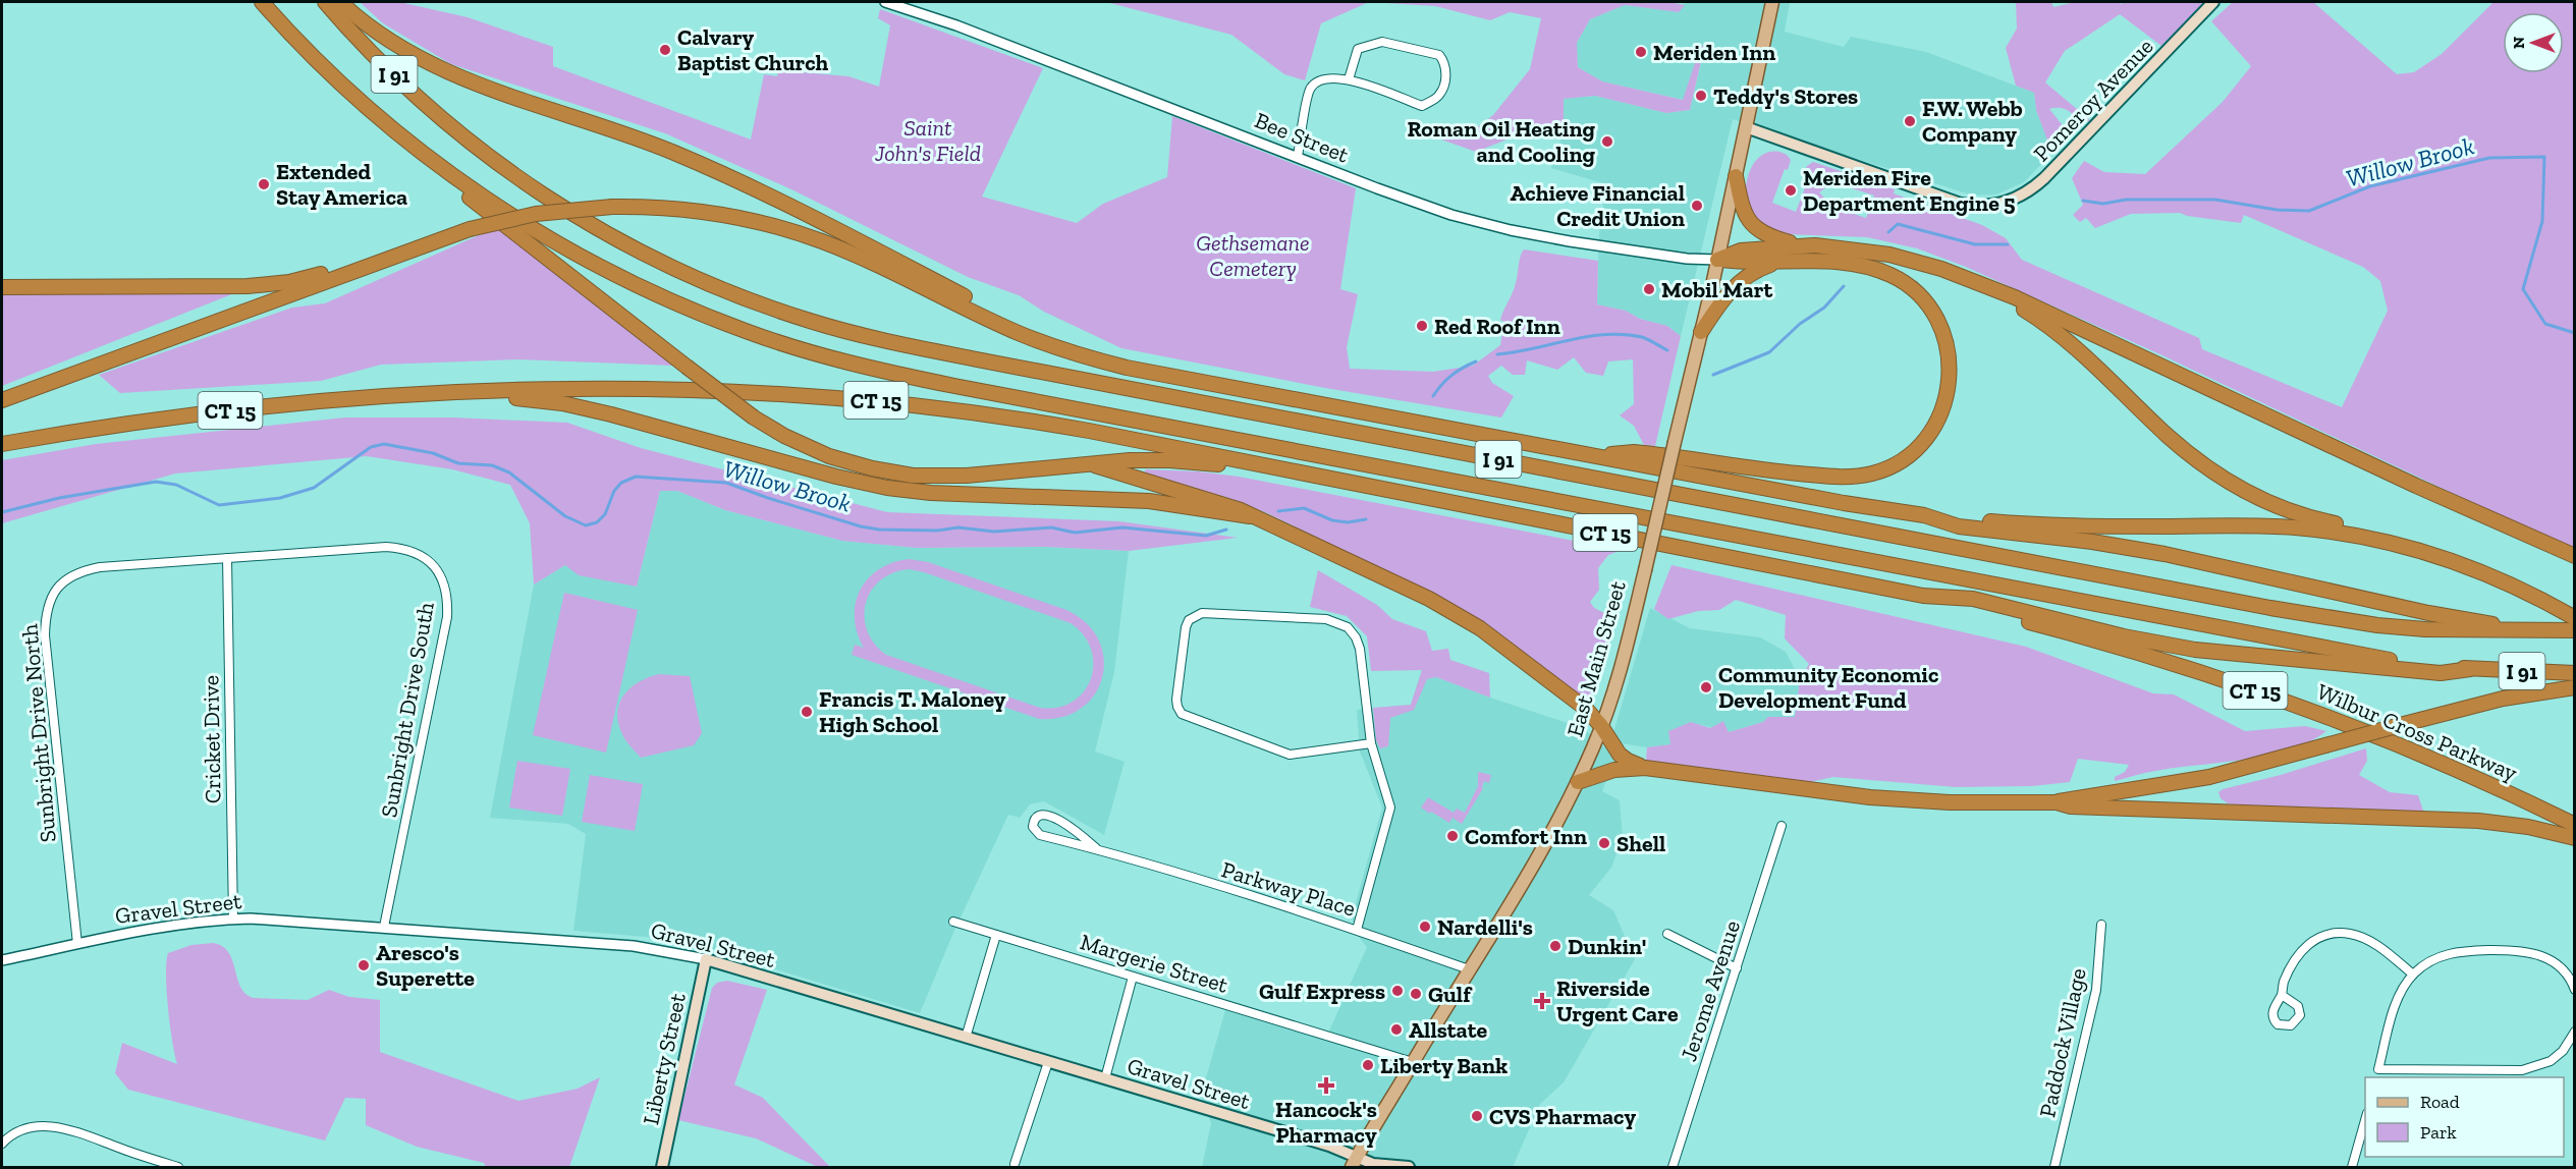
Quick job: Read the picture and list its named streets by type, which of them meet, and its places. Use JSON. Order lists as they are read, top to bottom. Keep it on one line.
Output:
{"streets":{"highway":["I 91","CT 15","Wilbur Cross Parkway"],"main road":["Pomeroy Avenue","East Main Street","Gravel Street","Liberty Street"],"street":["Bee Street","Sunbright Drive South","Sunbright Drive North","Cricket Drive","Parkway Place","Margerie Street","Jerome Avenue","Paddock Village"]},"crossings":[["Pomeroy Avenue","East Main Street"],["Bee Street","East Main Street"],["CT 15","Wilbur Cross Parkway"],["East Main Street","Parkway Place"],["East Main Street","Gravel Street"],["East Main Street","Margerie Street"],["Sunbright Drive South","Sunbright Drive North"],["Sunbright Drive South","Cricket Drive"],["Sunbright Drive South","Gravel Street"],["Sunbright Drive North","Cricket Drive"],["Sunbright Drive North","Gravel Street"],["Cricket Drive","Gravel Street"],["Gravel Street","Liberty Street"]],"water":["Willow Brook"],"parks":["Saint John's Field","Gethsemane Cemetery"],"places":{"other":["Calvary Baptist Church","Meriden Inn","Teddy's Stores","F.W. Webb Company","Roman Oil Heating and Cooling","Extended Stay America","Meriden Fire Department Engine 5","Achieve Financial Credit Union","Mobil Mart","Red Roof Inn","Community Economic Development Fund","Francis T. Maloney High School","Comfort Inn","Shell","Nardelli's","Dunkin'","Aresco's Superette","Gulf Express","Gulf","Allstate","Liberty Bank","CVS Pharmacy"],"health":["Riverside Urgent Care","Hancock's Pharmacy"]},"legend":["Road","Park"],"north":"left"}
